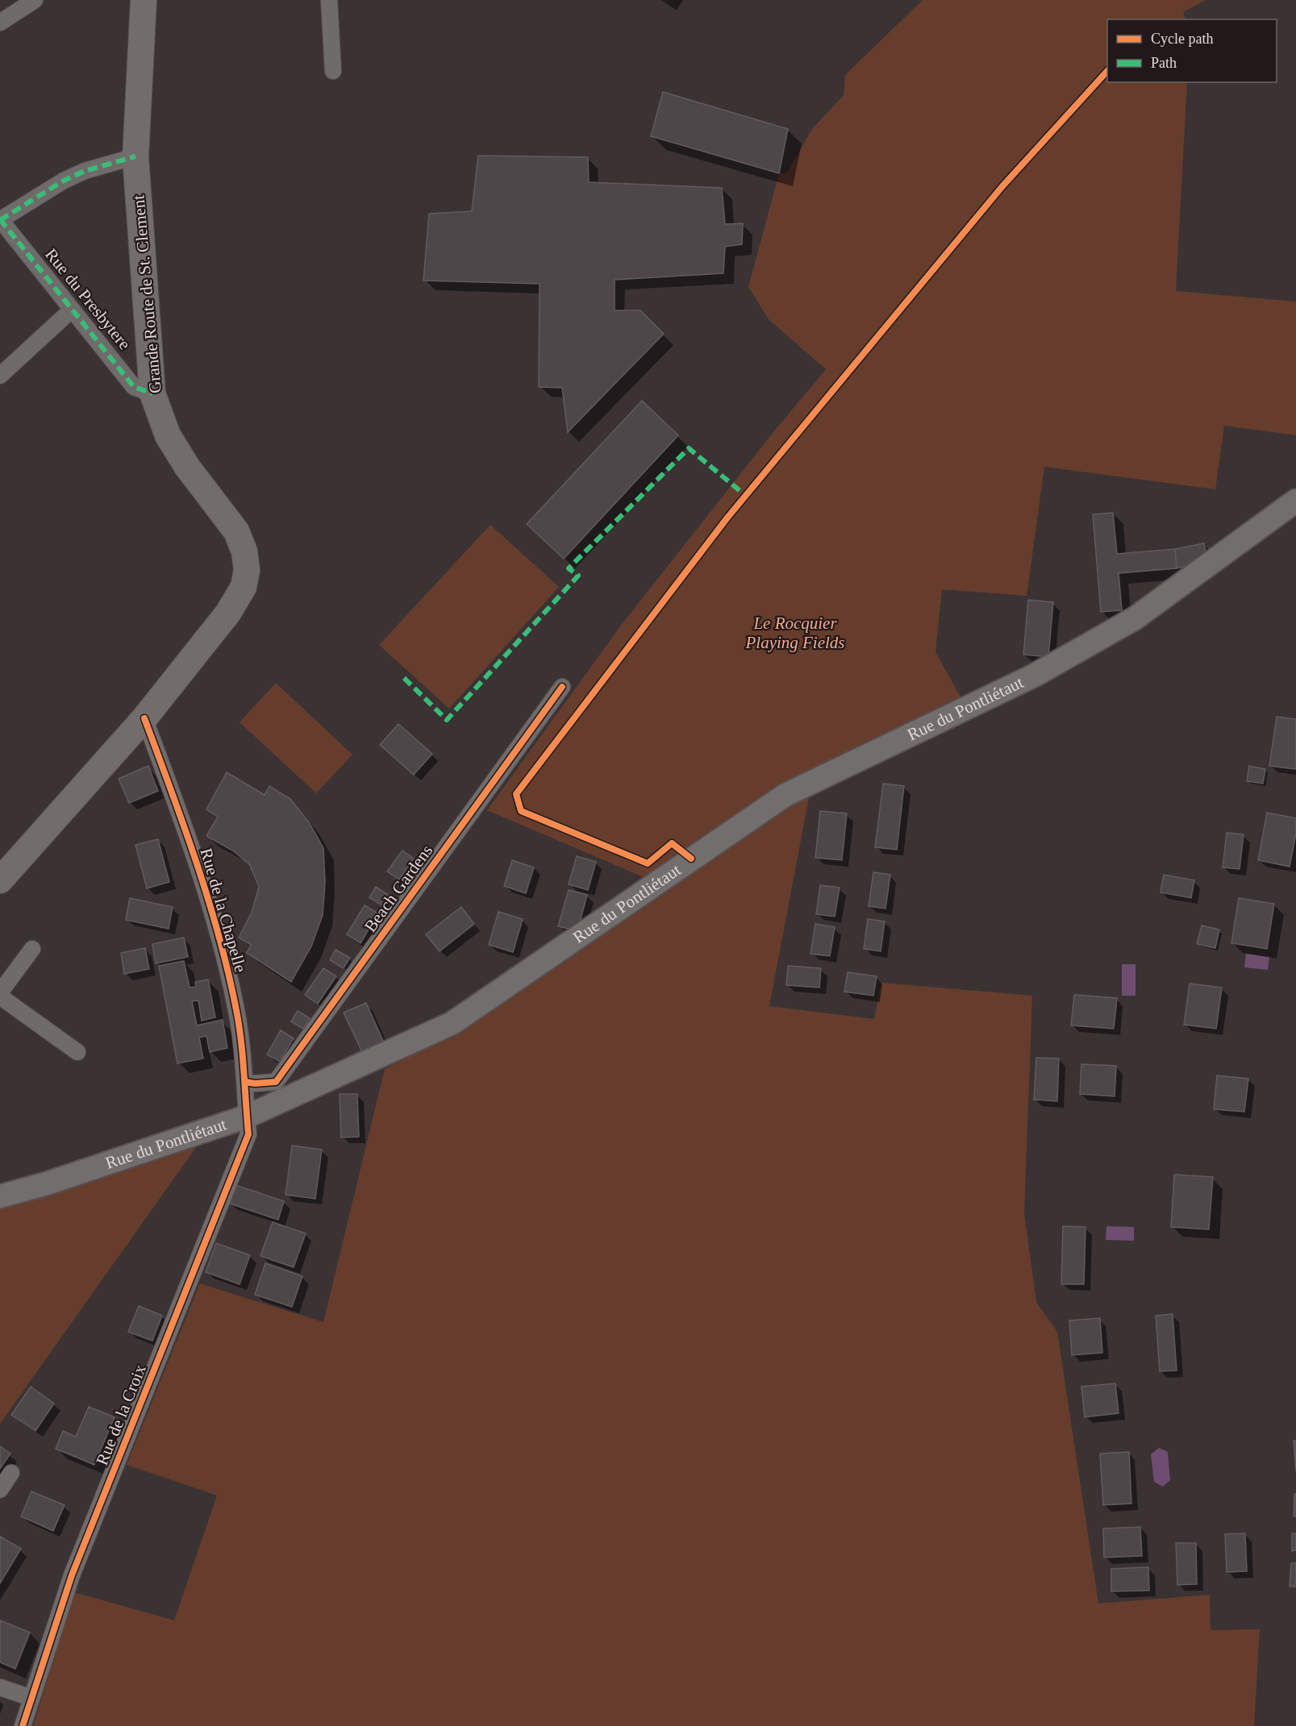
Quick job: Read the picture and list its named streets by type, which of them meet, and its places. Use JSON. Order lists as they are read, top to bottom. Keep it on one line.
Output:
{"streets":{"main road":["Grande Route de St. Clement","Rue du Pontliétaut"],"street":["Rue du Presbytere","Beach Gardens","Rue de la Chapelle","Rue de la Croix"]},"crossings":[["Grande Route de St. Clement","Rue du Presbytere"],["Grande Route de St. Clement","Rue de la Chapelle"],["Rue du Pontliétaut","Rue de la Chapelle"],["Rue du Pontliétaut","Rue de la Croix"],["Beach Gardens","Rue de la Chapelle"],["Rue de la Chapelle","Rue de la Croix"]],"parks":["Le Rocquier Playing Fields"],"legend":["Cycle path","Path"]}
